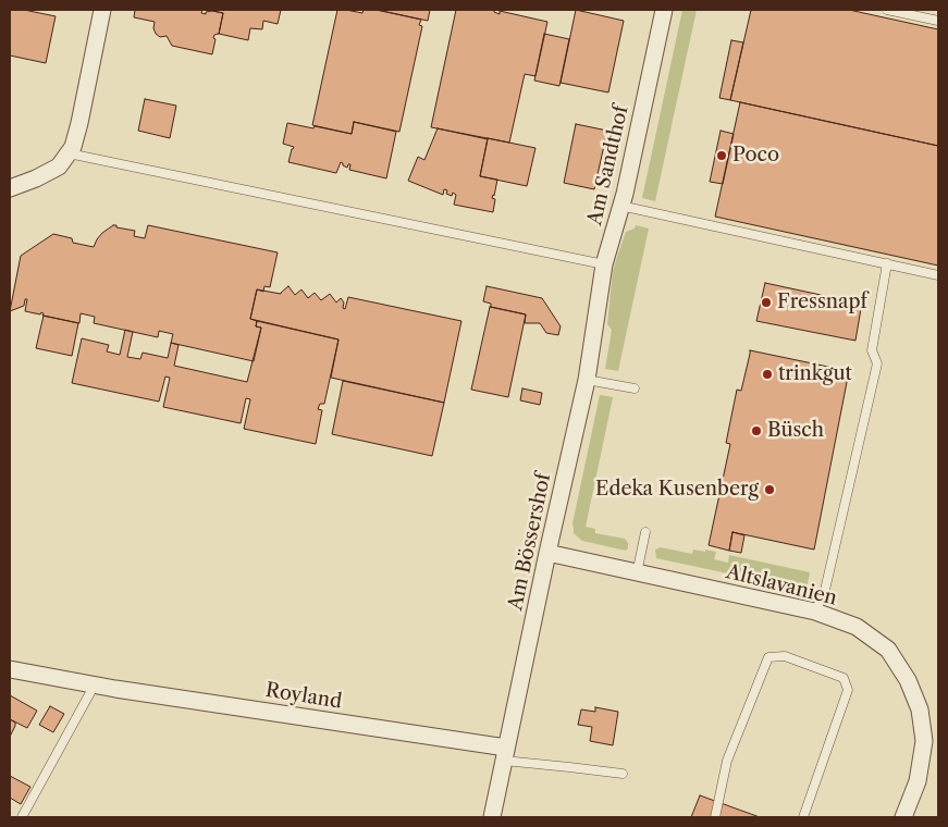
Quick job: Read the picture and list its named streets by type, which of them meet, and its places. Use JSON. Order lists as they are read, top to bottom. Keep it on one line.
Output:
{"streets":{"street":["Am Sandthof","Am Bössershof","Altslavanien","Royland"]},"crossings":[["Am Sandthof","Am Bössershof"],["Am Bössershof","Altslavanien"],["Am Bössershof","Royland"]],"places":["Poco","Fressnapf","trinkgut","Büsch","Edeka Kusenberg"]}
